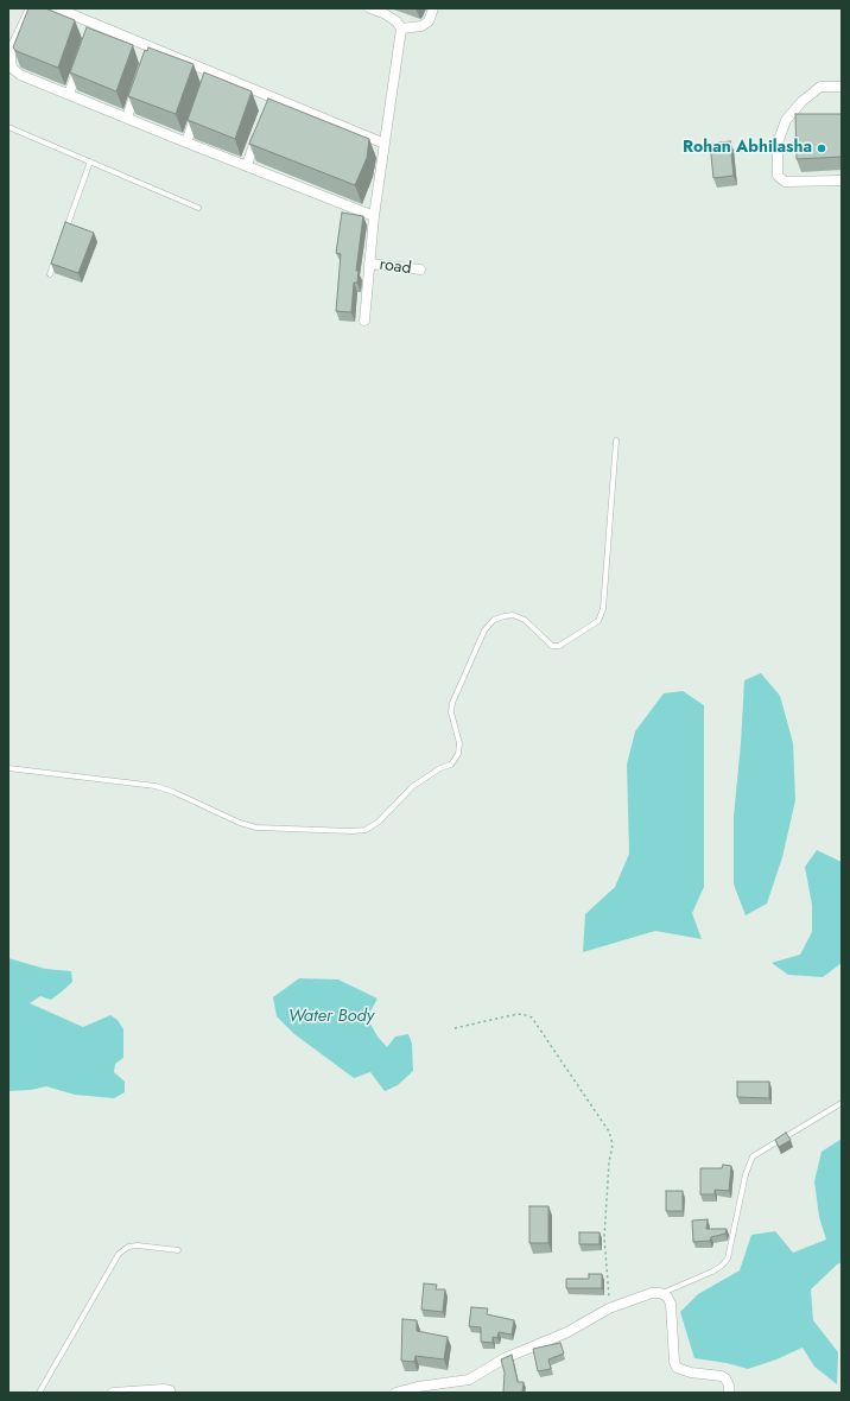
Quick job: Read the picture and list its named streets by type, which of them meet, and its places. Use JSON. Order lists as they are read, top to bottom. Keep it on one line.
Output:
{"streets":{"street":["road"]},"water":["Water Body"],"places":["Rohan Abhilasha"]}
